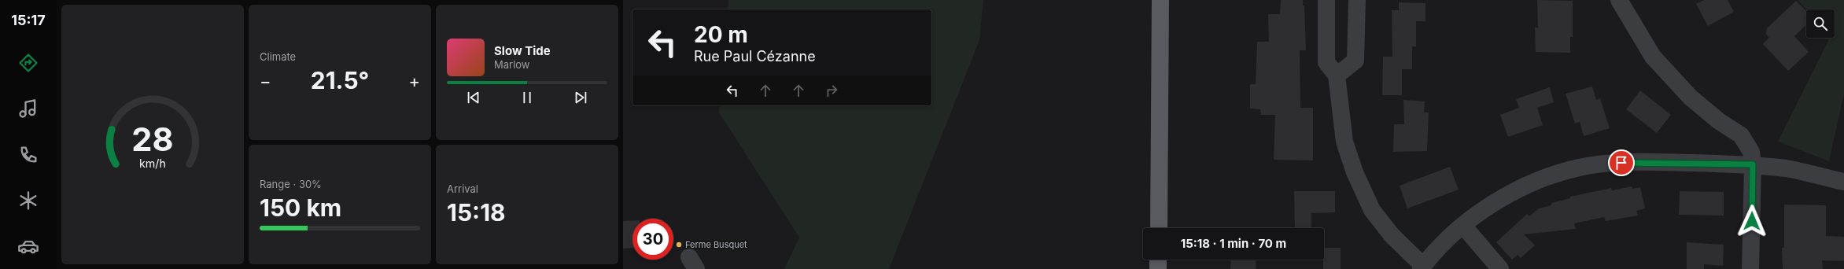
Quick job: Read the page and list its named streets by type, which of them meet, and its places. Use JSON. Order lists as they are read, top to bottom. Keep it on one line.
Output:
{"places":["Ferme Busquet"],"page":{"tabs":"15:17","tile":["Climate",["Range · 30%","150 km"],["Arrival","15:18"]],"turn":["20 m","Rue Paul Cézanne"],"song":["Slow Tide","Marlow"],"heat":["−","21.5°","+"],"limit":"30","trip":"15:18 · 1 min · 70 m","gauge":["28","km/h"]}}
